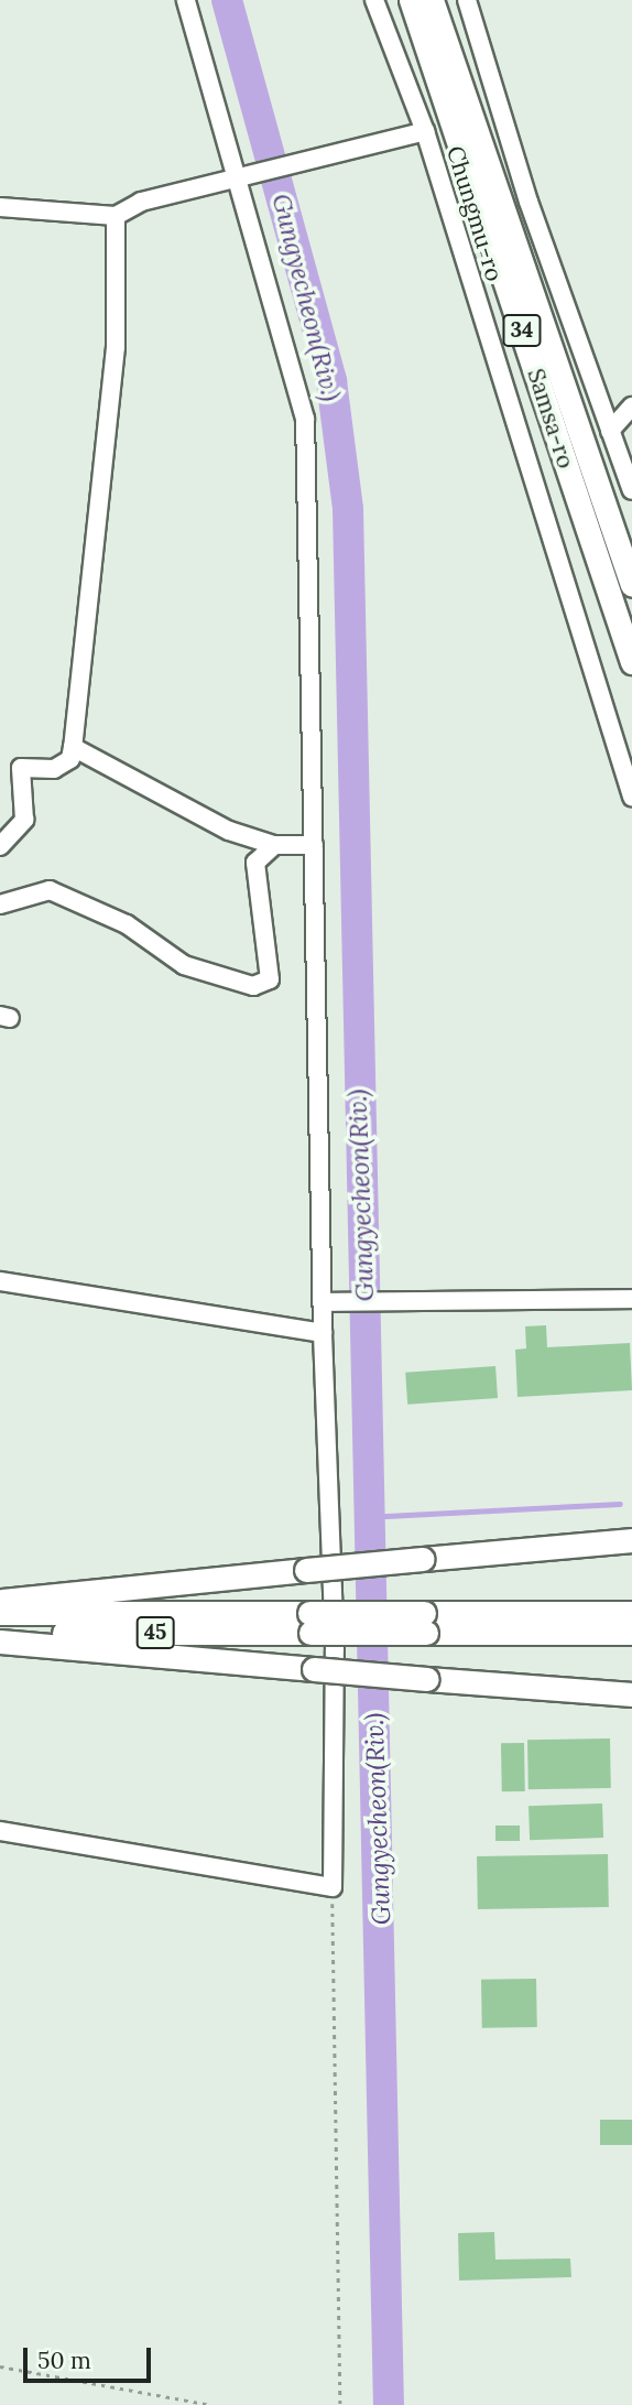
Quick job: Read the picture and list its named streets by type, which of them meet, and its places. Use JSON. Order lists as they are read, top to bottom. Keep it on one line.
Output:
{"streets":{"highway":["34","Samsa-ro","45"],"street":["Chungmu-ro"]},"water":["Gungyecheon(Riv.)"],"scale_bar":"50 m"}
